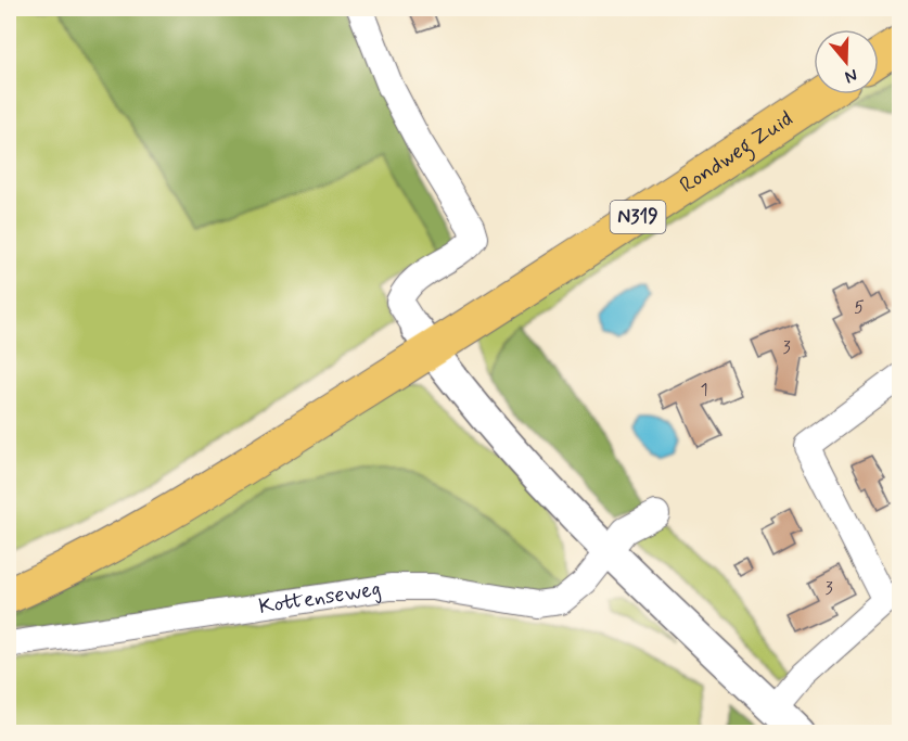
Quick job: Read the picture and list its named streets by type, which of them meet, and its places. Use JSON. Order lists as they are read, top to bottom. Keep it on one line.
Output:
{"streets":{"main road":["Rondweg Zuid","N319"],"street":["Kottenseweg"]},"crossings":[["Rondweg Zuid","N319"]],"house_numbers":["5","3","1","3"],"north":"bottom"}
